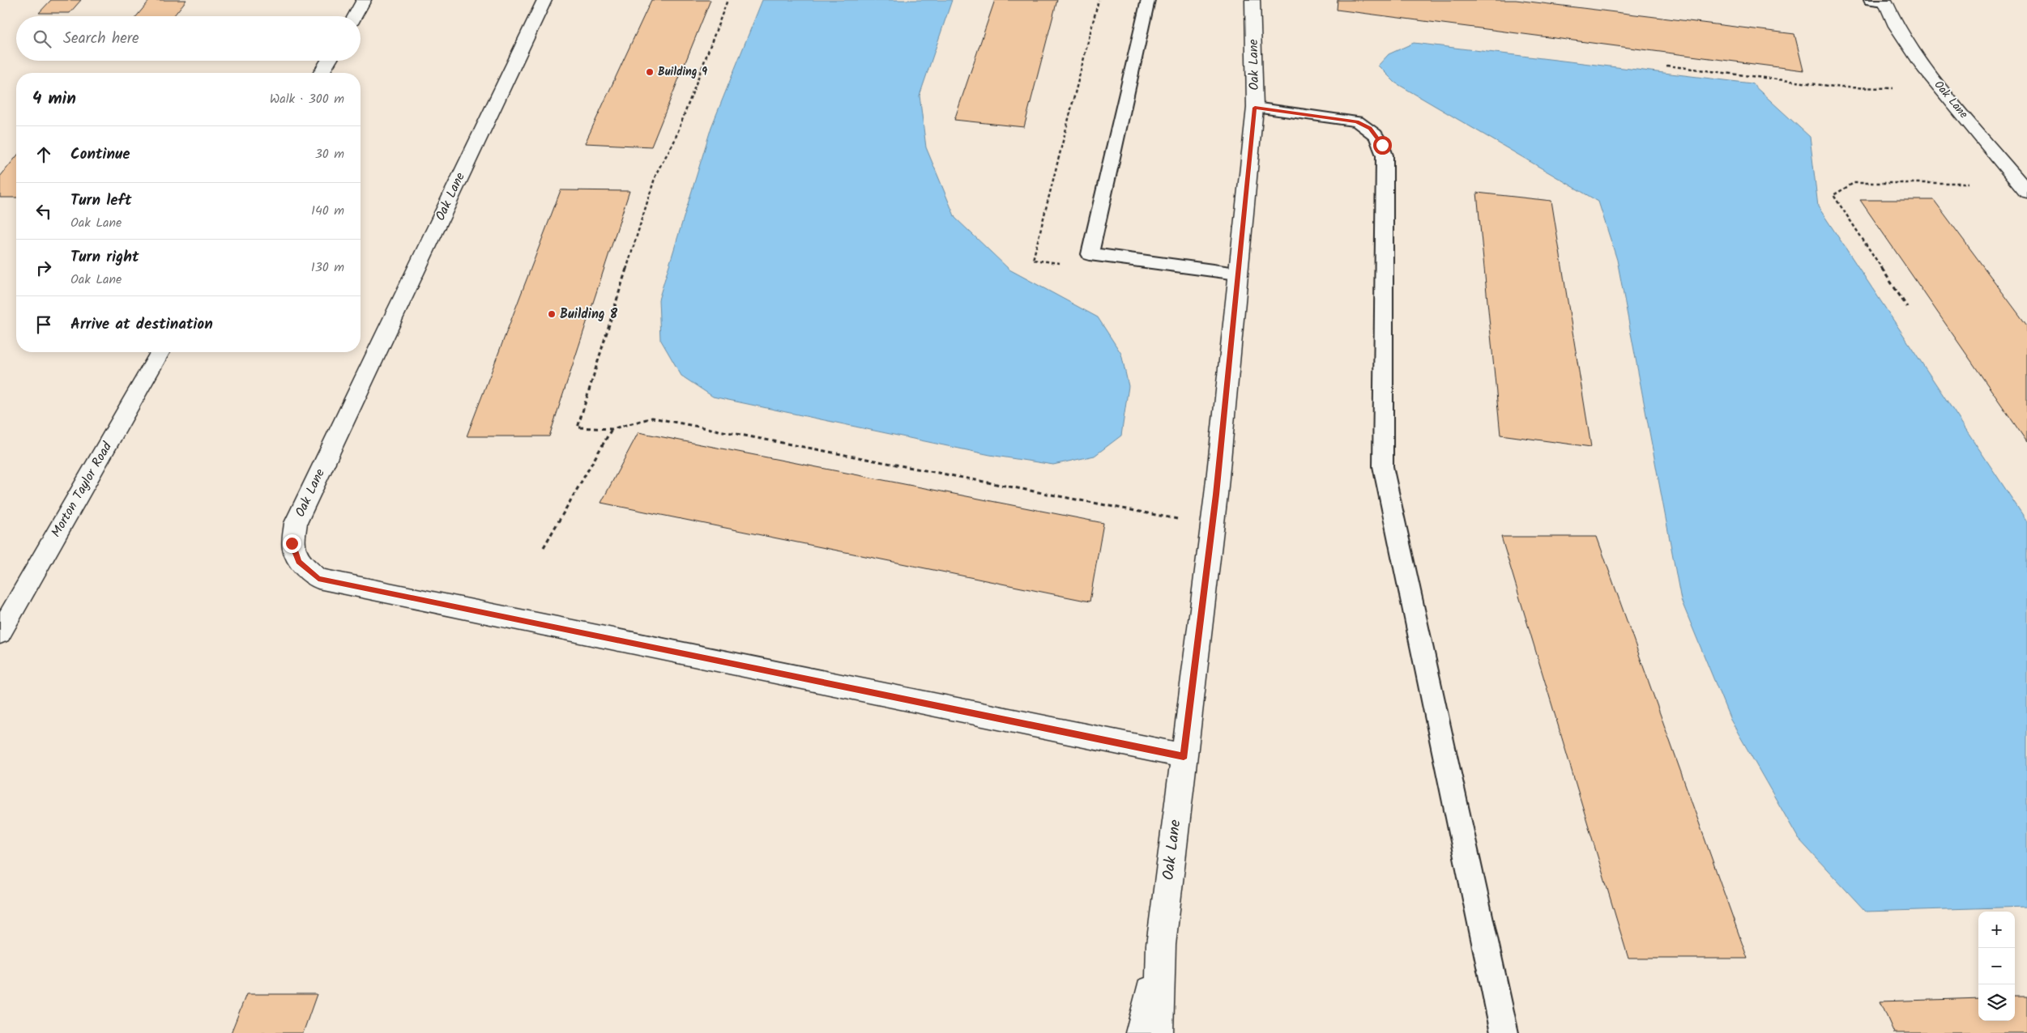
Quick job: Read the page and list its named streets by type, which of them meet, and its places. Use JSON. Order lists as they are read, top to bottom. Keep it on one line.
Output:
{"streets":{"street":["Oak Lane","Morton Taylor Road"]},"places":["Building 9","Building 8"],"page":{"search":"Search here","heading":["4 min","Walk · 300 m"],"list":[["Continue","30 m"],["Turn left","Oak Lane","140 m"],["Turn right","Oak Lane","130 m"],"Arrive at destination"],"map_buttons":["+","−"]}}
